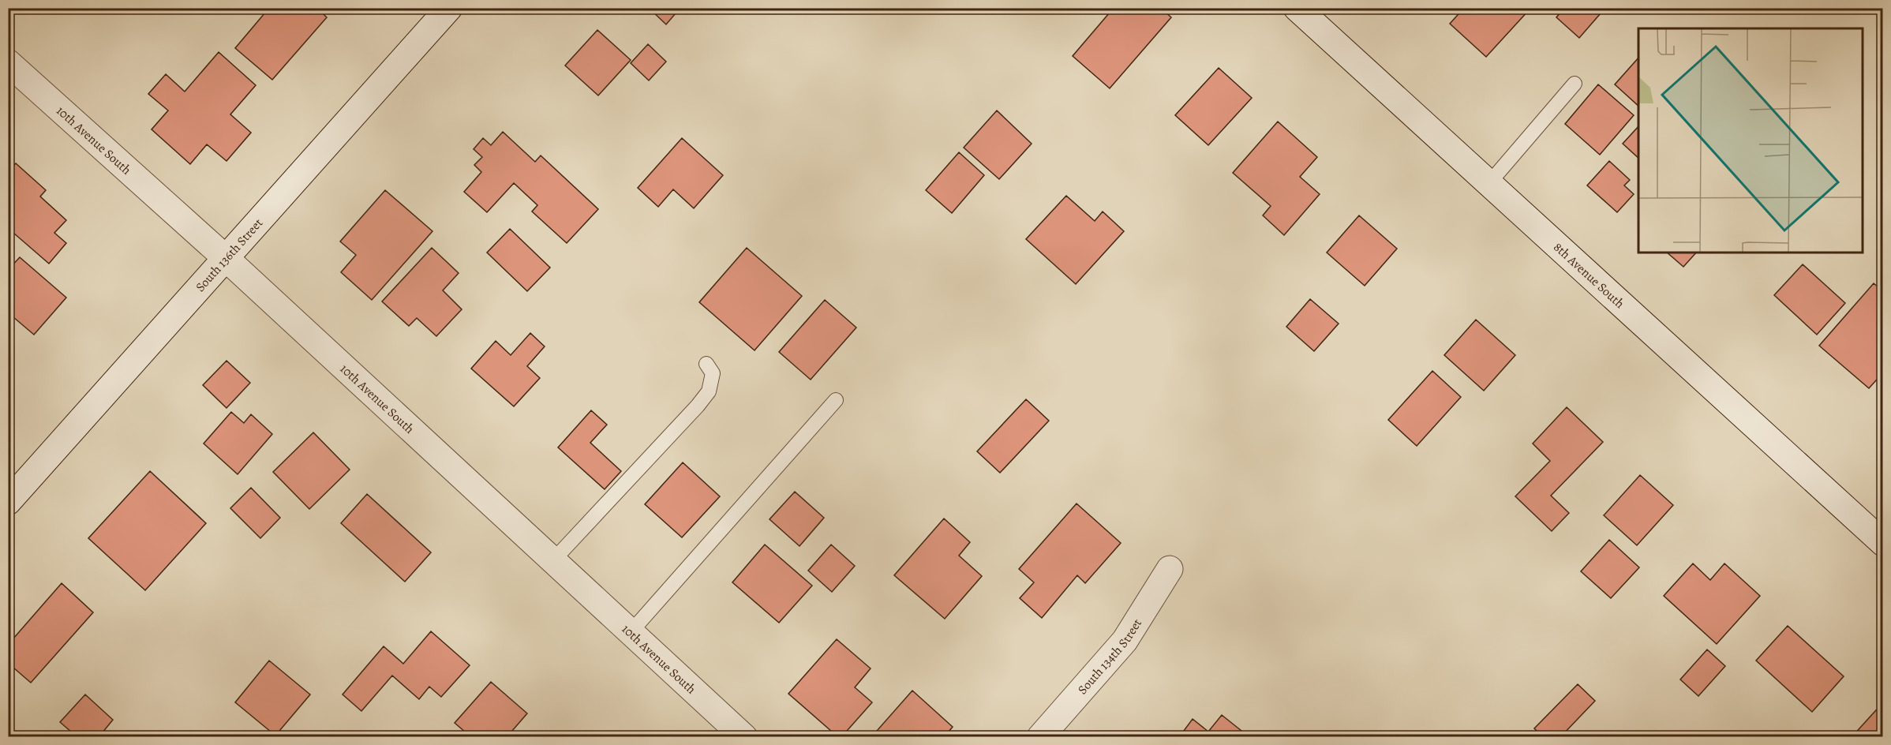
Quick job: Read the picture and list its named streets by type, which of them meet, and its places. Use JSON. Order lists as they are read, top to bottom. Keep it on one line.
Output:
{"streets":{"street":["10th Avenue South","South 136th Street","8th Avenue South","South 134th Street"]},"crossings":[["10th Avenue South","South 136th Street"]]}
